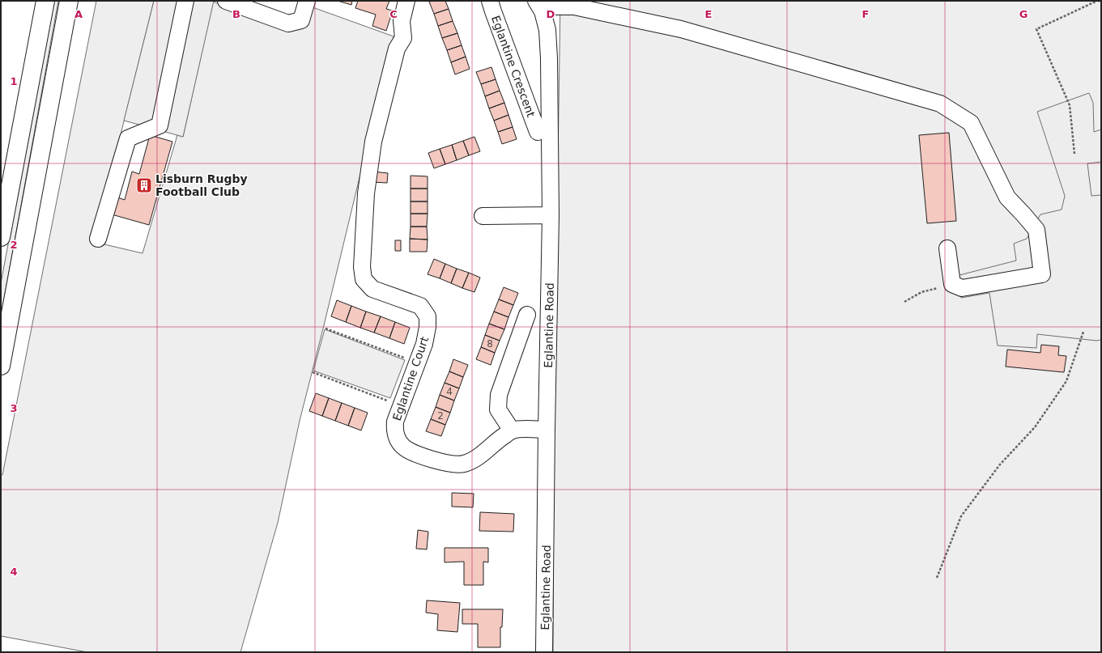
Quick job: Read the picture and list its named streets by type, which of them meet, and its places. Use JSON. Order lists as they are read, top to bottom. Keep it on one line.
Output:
{"streets":{"street":["Eglantine Crescent","Eglantine Road","Eglantine Court"]},"places":{"building":["Lisburn Rugby Football Club"]},"house_numbers":["8","4","2"],"grid":{"columns":["A","B","C","D","E","F","G"],"rows":["1","2","3","4"]}}
